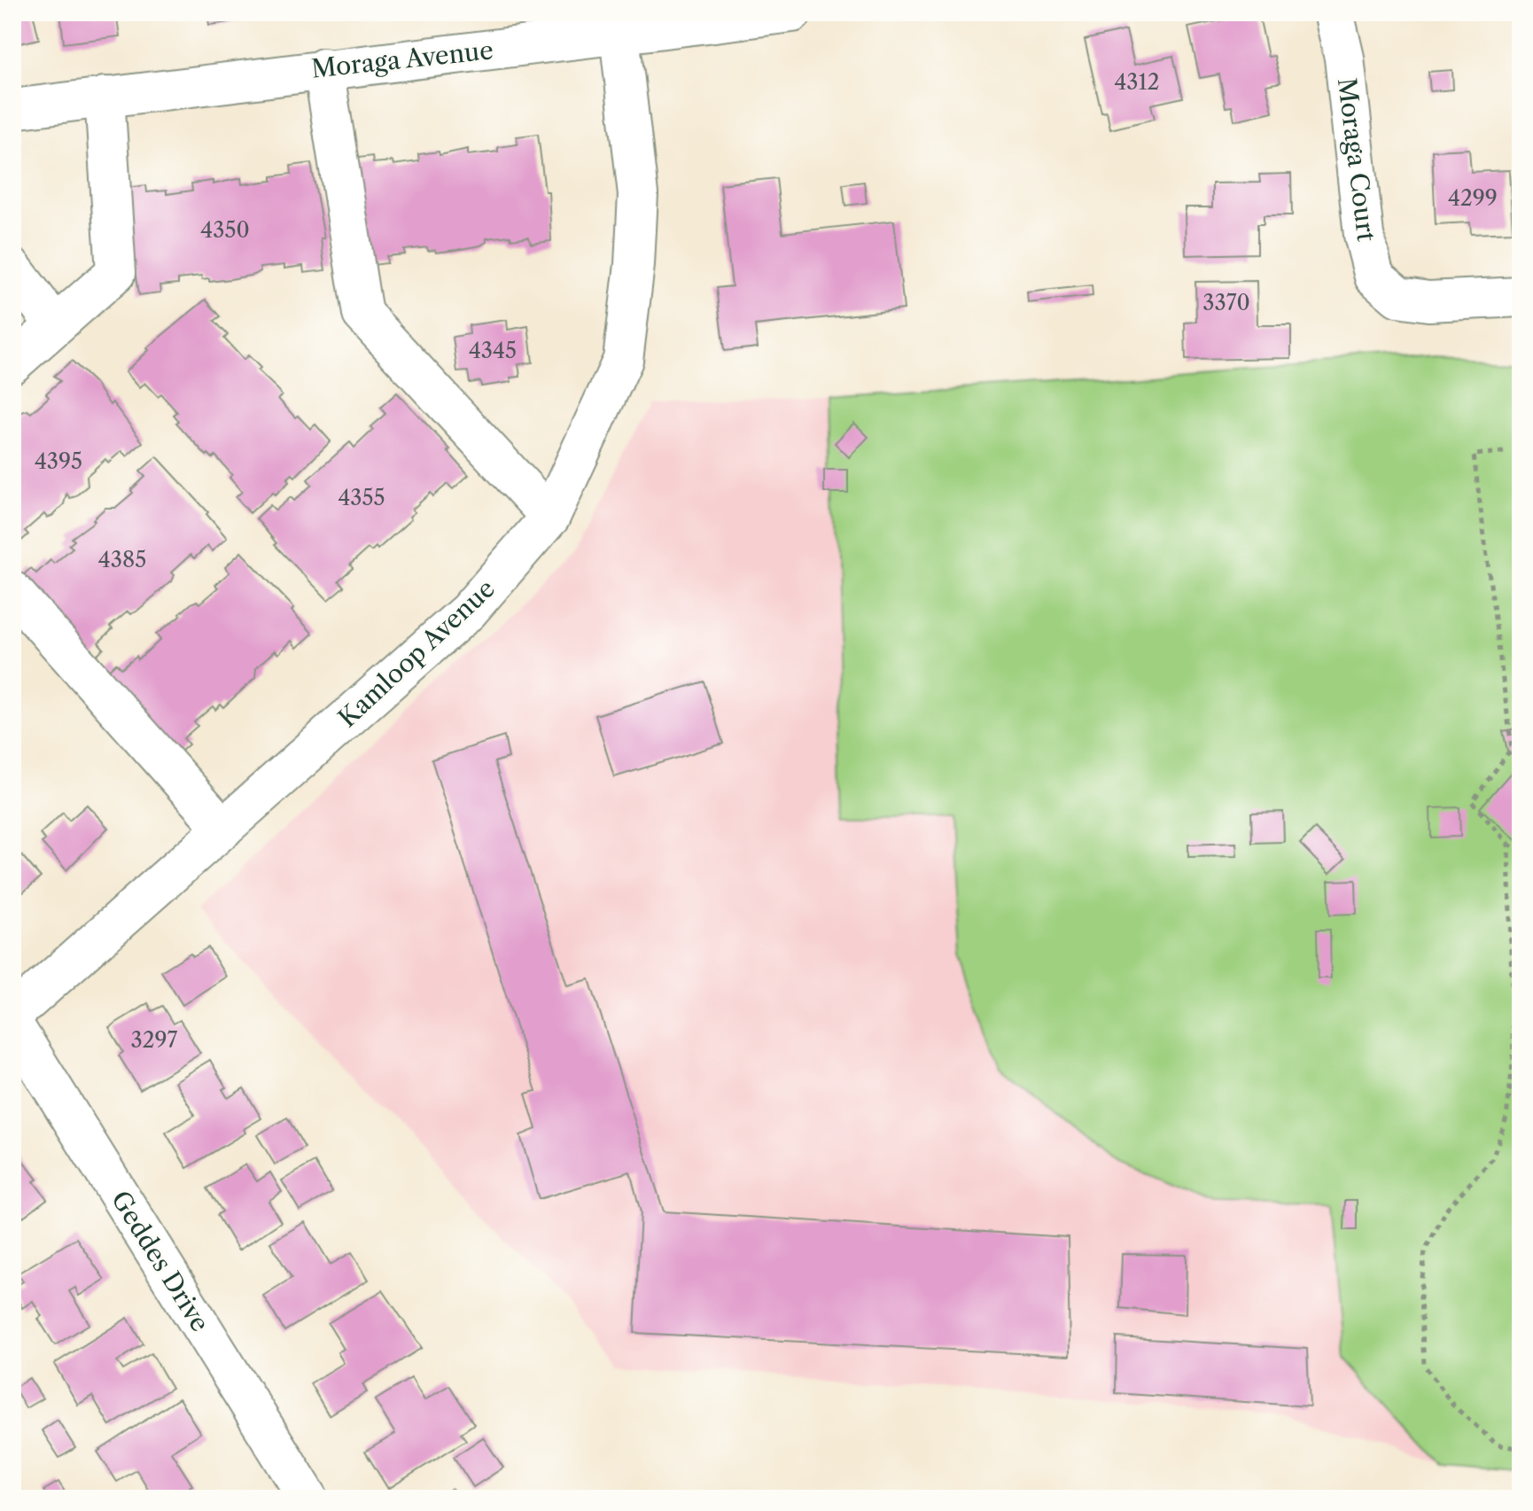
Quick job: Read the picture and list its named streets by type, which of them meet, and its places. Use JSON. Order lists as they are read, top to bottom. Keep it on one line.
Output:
{"streets":{"street":["Moraga Avenue","Moraga Court","Kamloop Avenue","Geddes Drive"]},"crossings":[["Moraga Avenue","Kamloop Avenue"]],"house_numbers":["4312","4299","4350","3370","4345","4395","4355","4385","3297"]}
